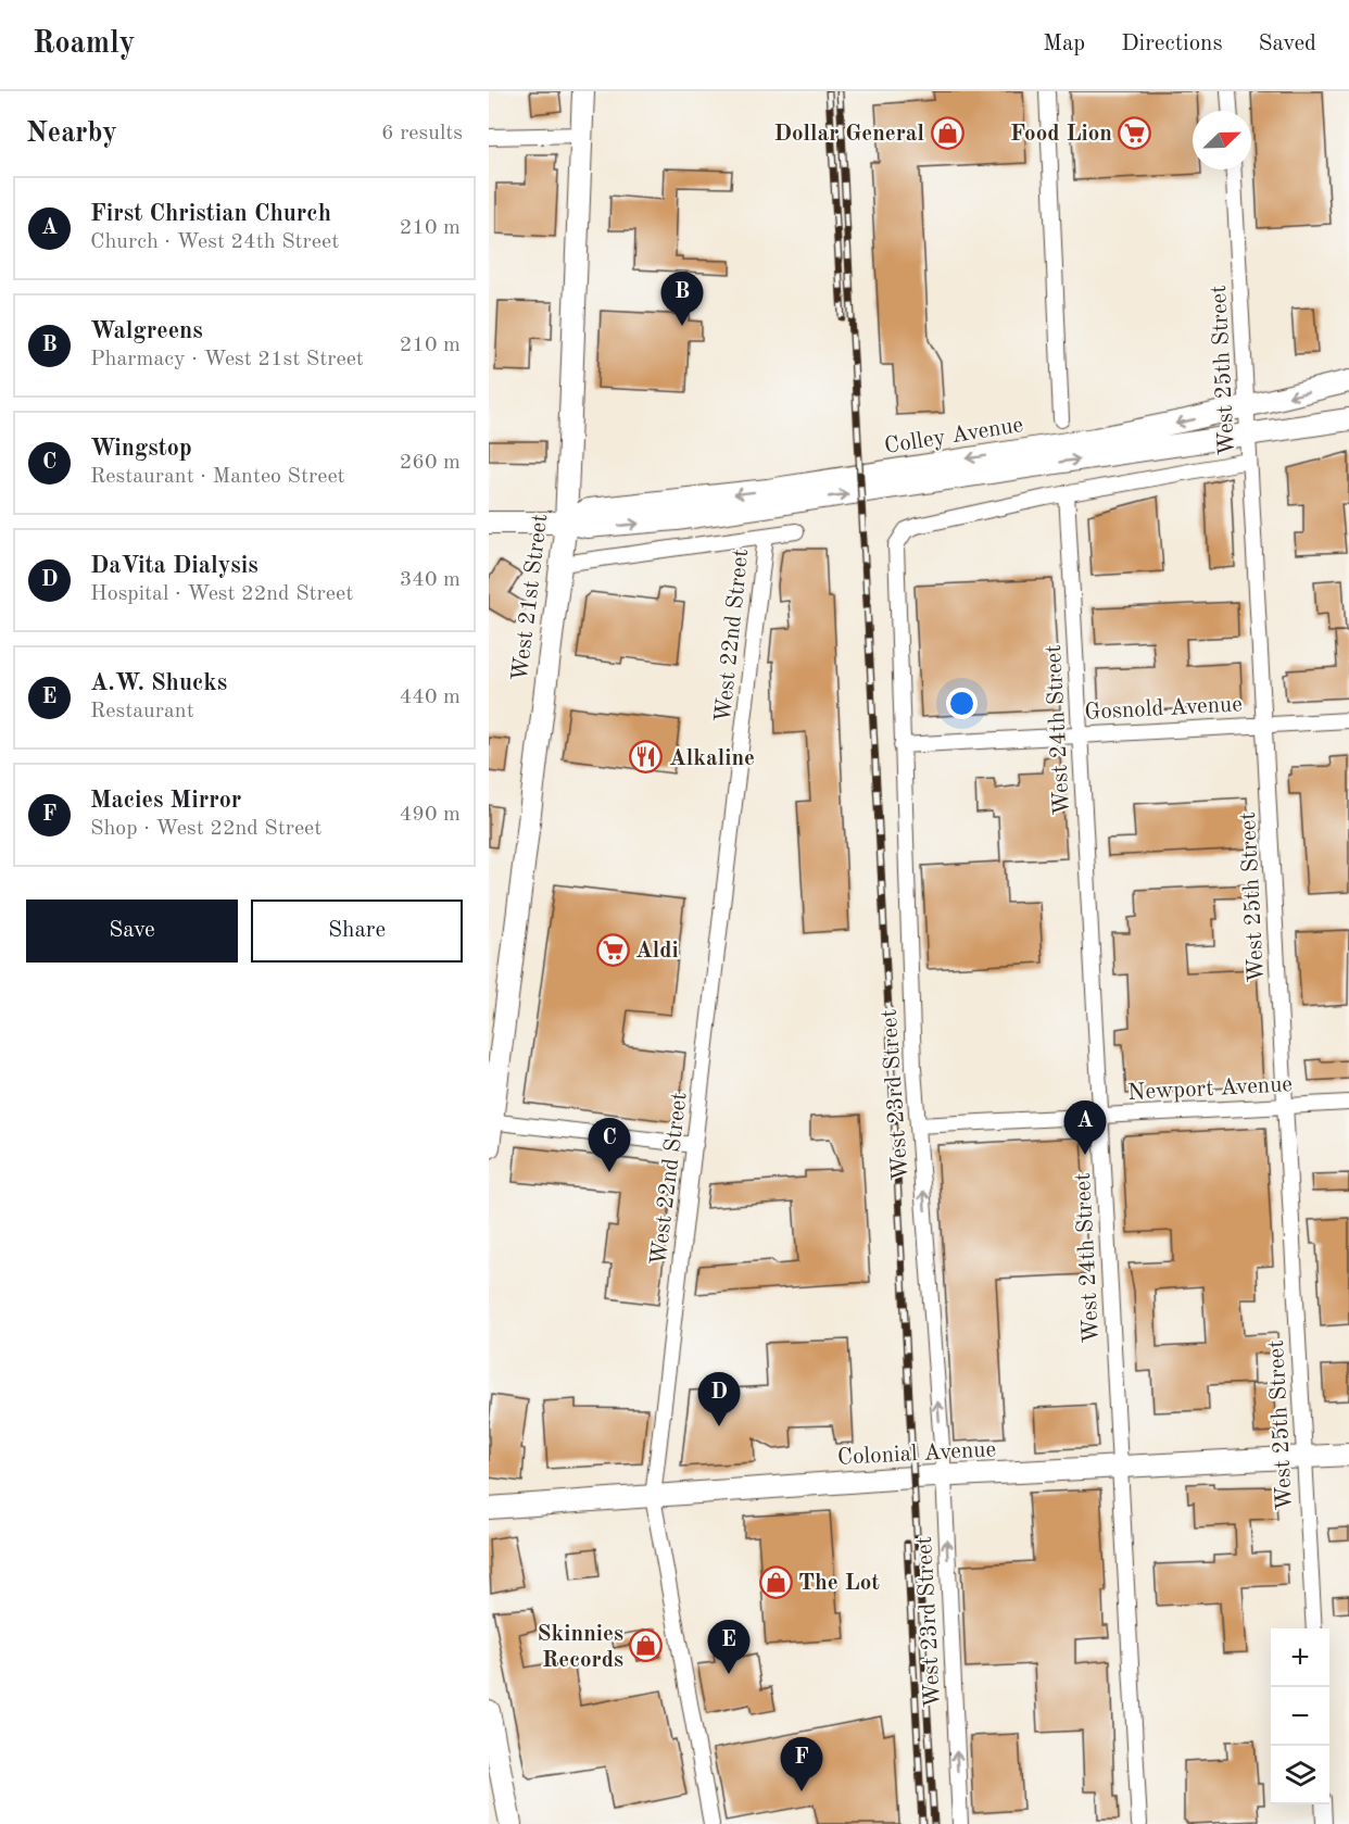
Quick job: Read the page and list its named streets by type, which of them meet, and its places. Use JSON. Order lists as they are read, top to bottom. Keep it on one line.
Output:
{"streets":{"main road":["Colley Avenue","West 21st Street","Colonial Avenue"],"street":["West 25th Street","West 22nd Street","Gosnold Avenue","West 24th Street","Newport Avenue","West 23rd Street"]},"crossings":[["West 25th Street","Colley Avenue"],["West 25th Street","Gosnold Avenue"],["West 25th Street","Newport Avenue"],["West 25th Street","Colonial Avenue"],["Colley Avenue","West 21st Street"],["West 22nd Street","Colonial Avenue"],["Gosnold Avenue","West 24th Street"],["Gosnold Avenue","West 23rd Street"],["West 24th Street","Newport Avenue"],["West 24th Street","West 23rd Street"],["West 24th Street","Colonial Avenue"],["Newport Avenue","West 23rd Street"],["West 23rd Street","Colonial Avenue"]],"one_way":["West 23rd Street"],"places":{"shop":["Dollar General","The Lot","Skinnies Records"],"supermarket":["Food Lion","Aldi"],"restaurant":["Alkaline"]},"north":"top right","page":{"header":"Roamly","nav":["Map","Directions","Saved"],"heading":["Nearby","6 results"],"list":[{"mark":"A","name":"First Christian Church","note":"Church · West 24th Street","value":"210 m"},{"mark":"B","name":"Walgreens","note":"Pharmacy · West 21st Street","value":"210 m"},{"mark":"C","name":"Wingstop","note":"Restaurant · Manteo Street","value":"260 m"},{"mark":"D","name":"DaVita Dialysis","note":"Hospital · West 22nd Street","value":"340 m"},{"mark":"E","name":"A.W. Shucks","note":"Restaurant","value":"440 m"},{"mark":"F","name":"Macies Mirror","note":"Shop · West 22nd Street","value":"490 m"}],"pins":["B","A","C","D","E","F"],"buttons":["Save","Share"],"map_buttons":["+","−"]}}
